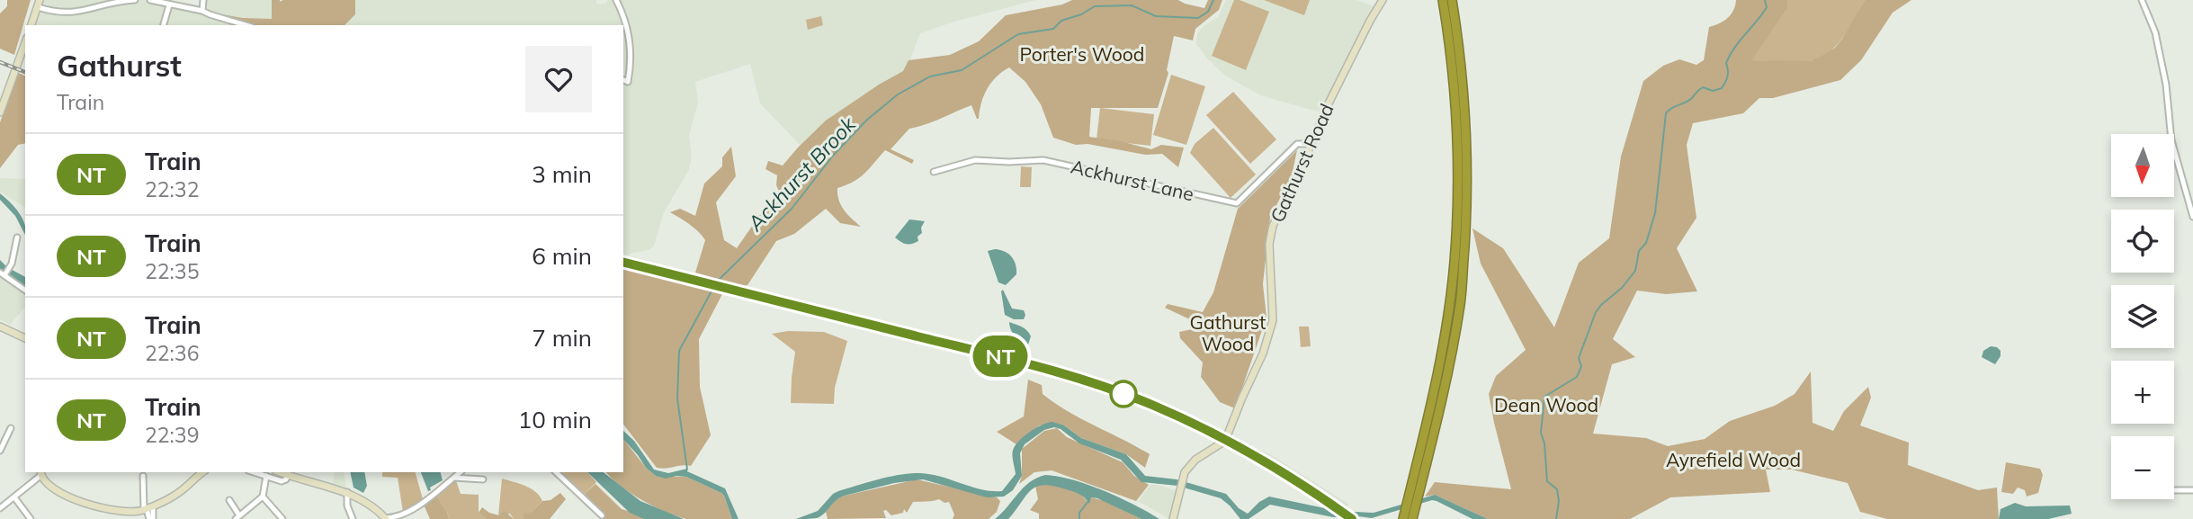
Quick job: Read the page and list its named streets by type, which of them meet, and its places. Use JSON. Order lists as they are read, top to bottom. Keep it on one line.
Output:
{"streets":{"main road":["Gathurst Road"],"street":["Ackhurst Lane"]},"crossings":[["Gathurst Road","Ackhurst Lane"]],"water":["Ackhurst Brook"],"parks":["Porter's Wood","Gathurst Wood","Dean Wood","Ayrefield Wood"],"north":"bottom","page":{"on_map":"NT","heading":["Gathurst","Train"],"list":[{"mark":"NT","name":"Train","note":"22:32","value":"3 min"},{"mark":"NT","name":"Train","note":"22:35","value":"6 min"},{"mark":"NT","name":"Train","note":"22:36","value":"7 min"},{"mark":"NT","name":"Train","note":"22:39","value":"10 min"}],"map_buttons":["+","−"]}}
